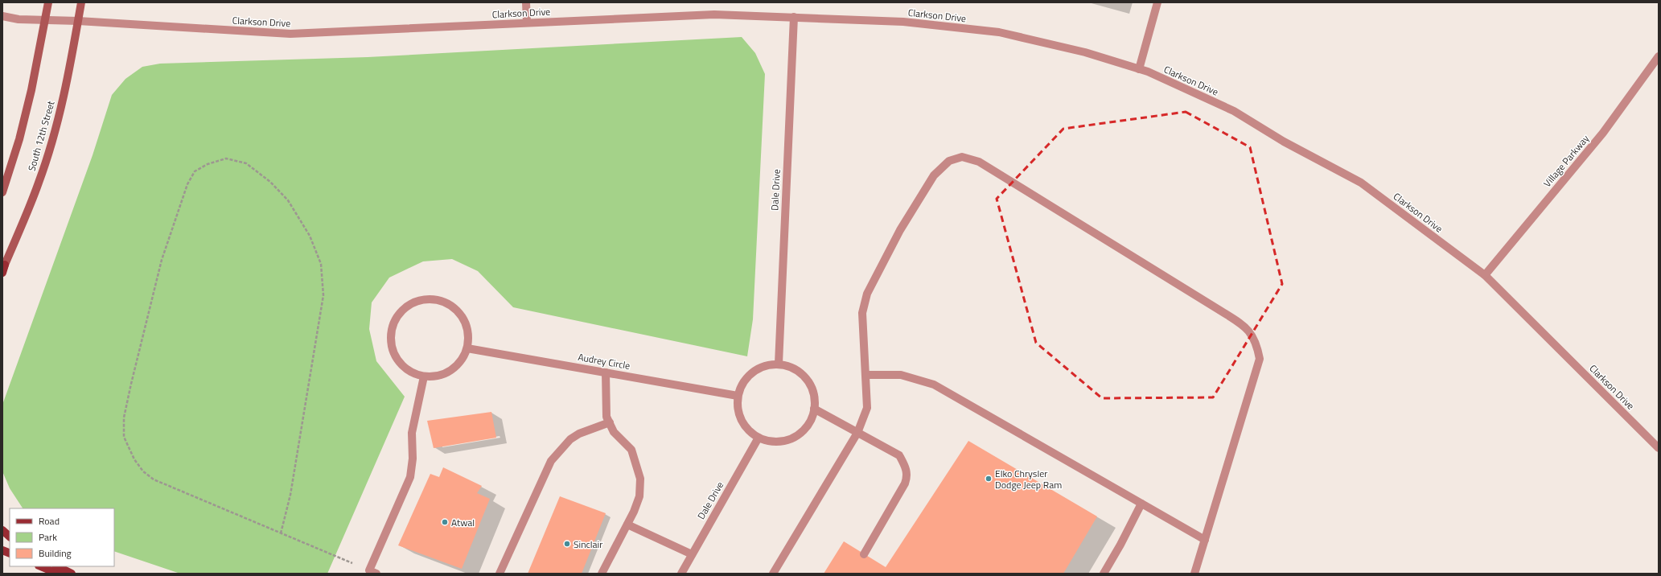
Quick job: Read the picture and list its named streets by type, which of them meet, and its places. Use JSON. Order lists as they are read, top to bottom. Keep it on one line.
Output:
{"streets":{"main road":["South 12th Street"],"street":["Clarkson Drive","Village Parkway","Dale Drive","Audrey Circle"]},"crossings":[["Clarkson Drive","South 12th Street"],["Clarkson Drive","Village Parkway"],["Clarkson Drive","Dale Drive"],["Dale Drive","Audrey Circle"]],"places":["Elko Chrysler Dodge Jeep Ram","Atwal","Sinclair"],"legend":["Road","Park","Building"]}
